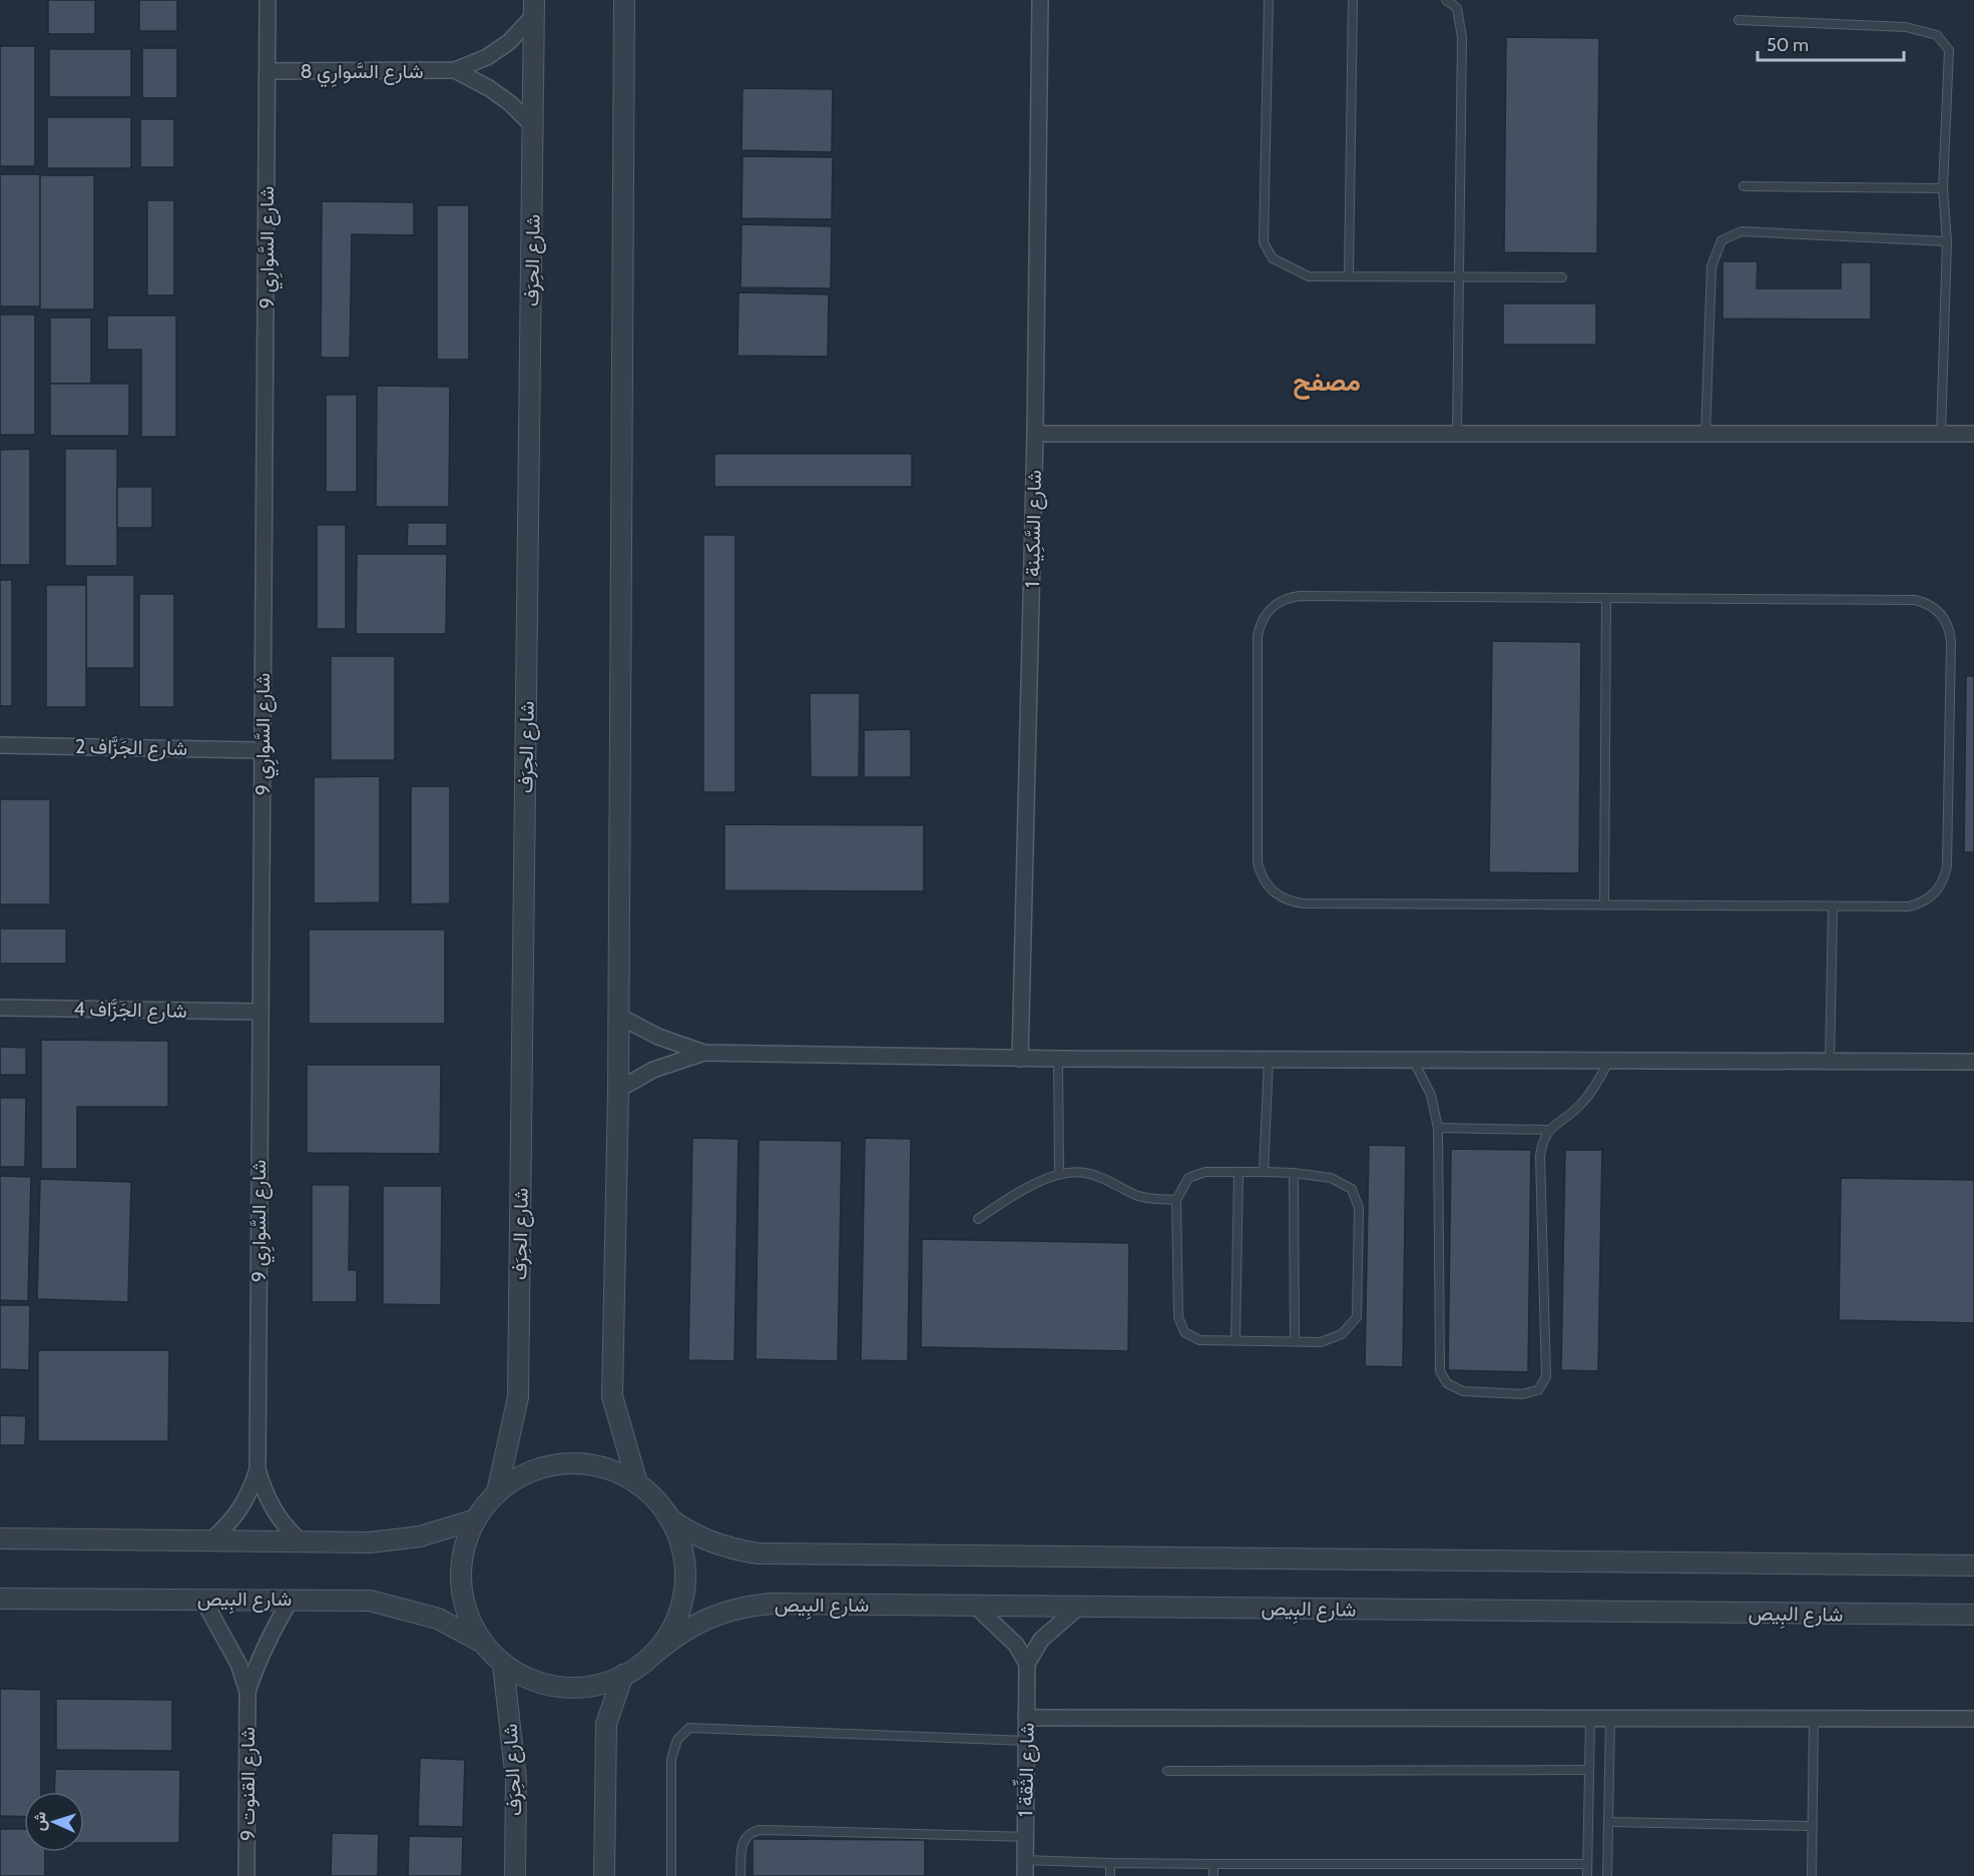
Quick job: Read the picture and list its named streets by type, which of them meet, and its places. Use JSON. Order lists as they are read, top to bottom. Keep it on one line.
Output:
{"streets":{"street":["شارع السَّوارِي 8","شارع السَّوارِي 9","شارع الحِرَف","شارع السَّكِينة 1","شارع الجَزَّاف 2","شارع الجَزَّاف 4","شارع البِيص","شارع الثِّقة 1","شارع القنوت 9"]},"crossings":[["شارع السَّوارِي 8","شارع السَّوارِي 9"],["شارع السَّوارِي 8","شارع الحِرَف"],["شارع السَّوارِي 9","شارع الجَزَّاف 2"],["شارع السَّوارِي 9","شارع الجَزَّاف 4"],["شارع الحِرَف","شارع البِيص"],["شارع البِيص","شارع القنوت 9"]],"districts":["مصفح"],"scale_bar":"50 m","north":"left"}
